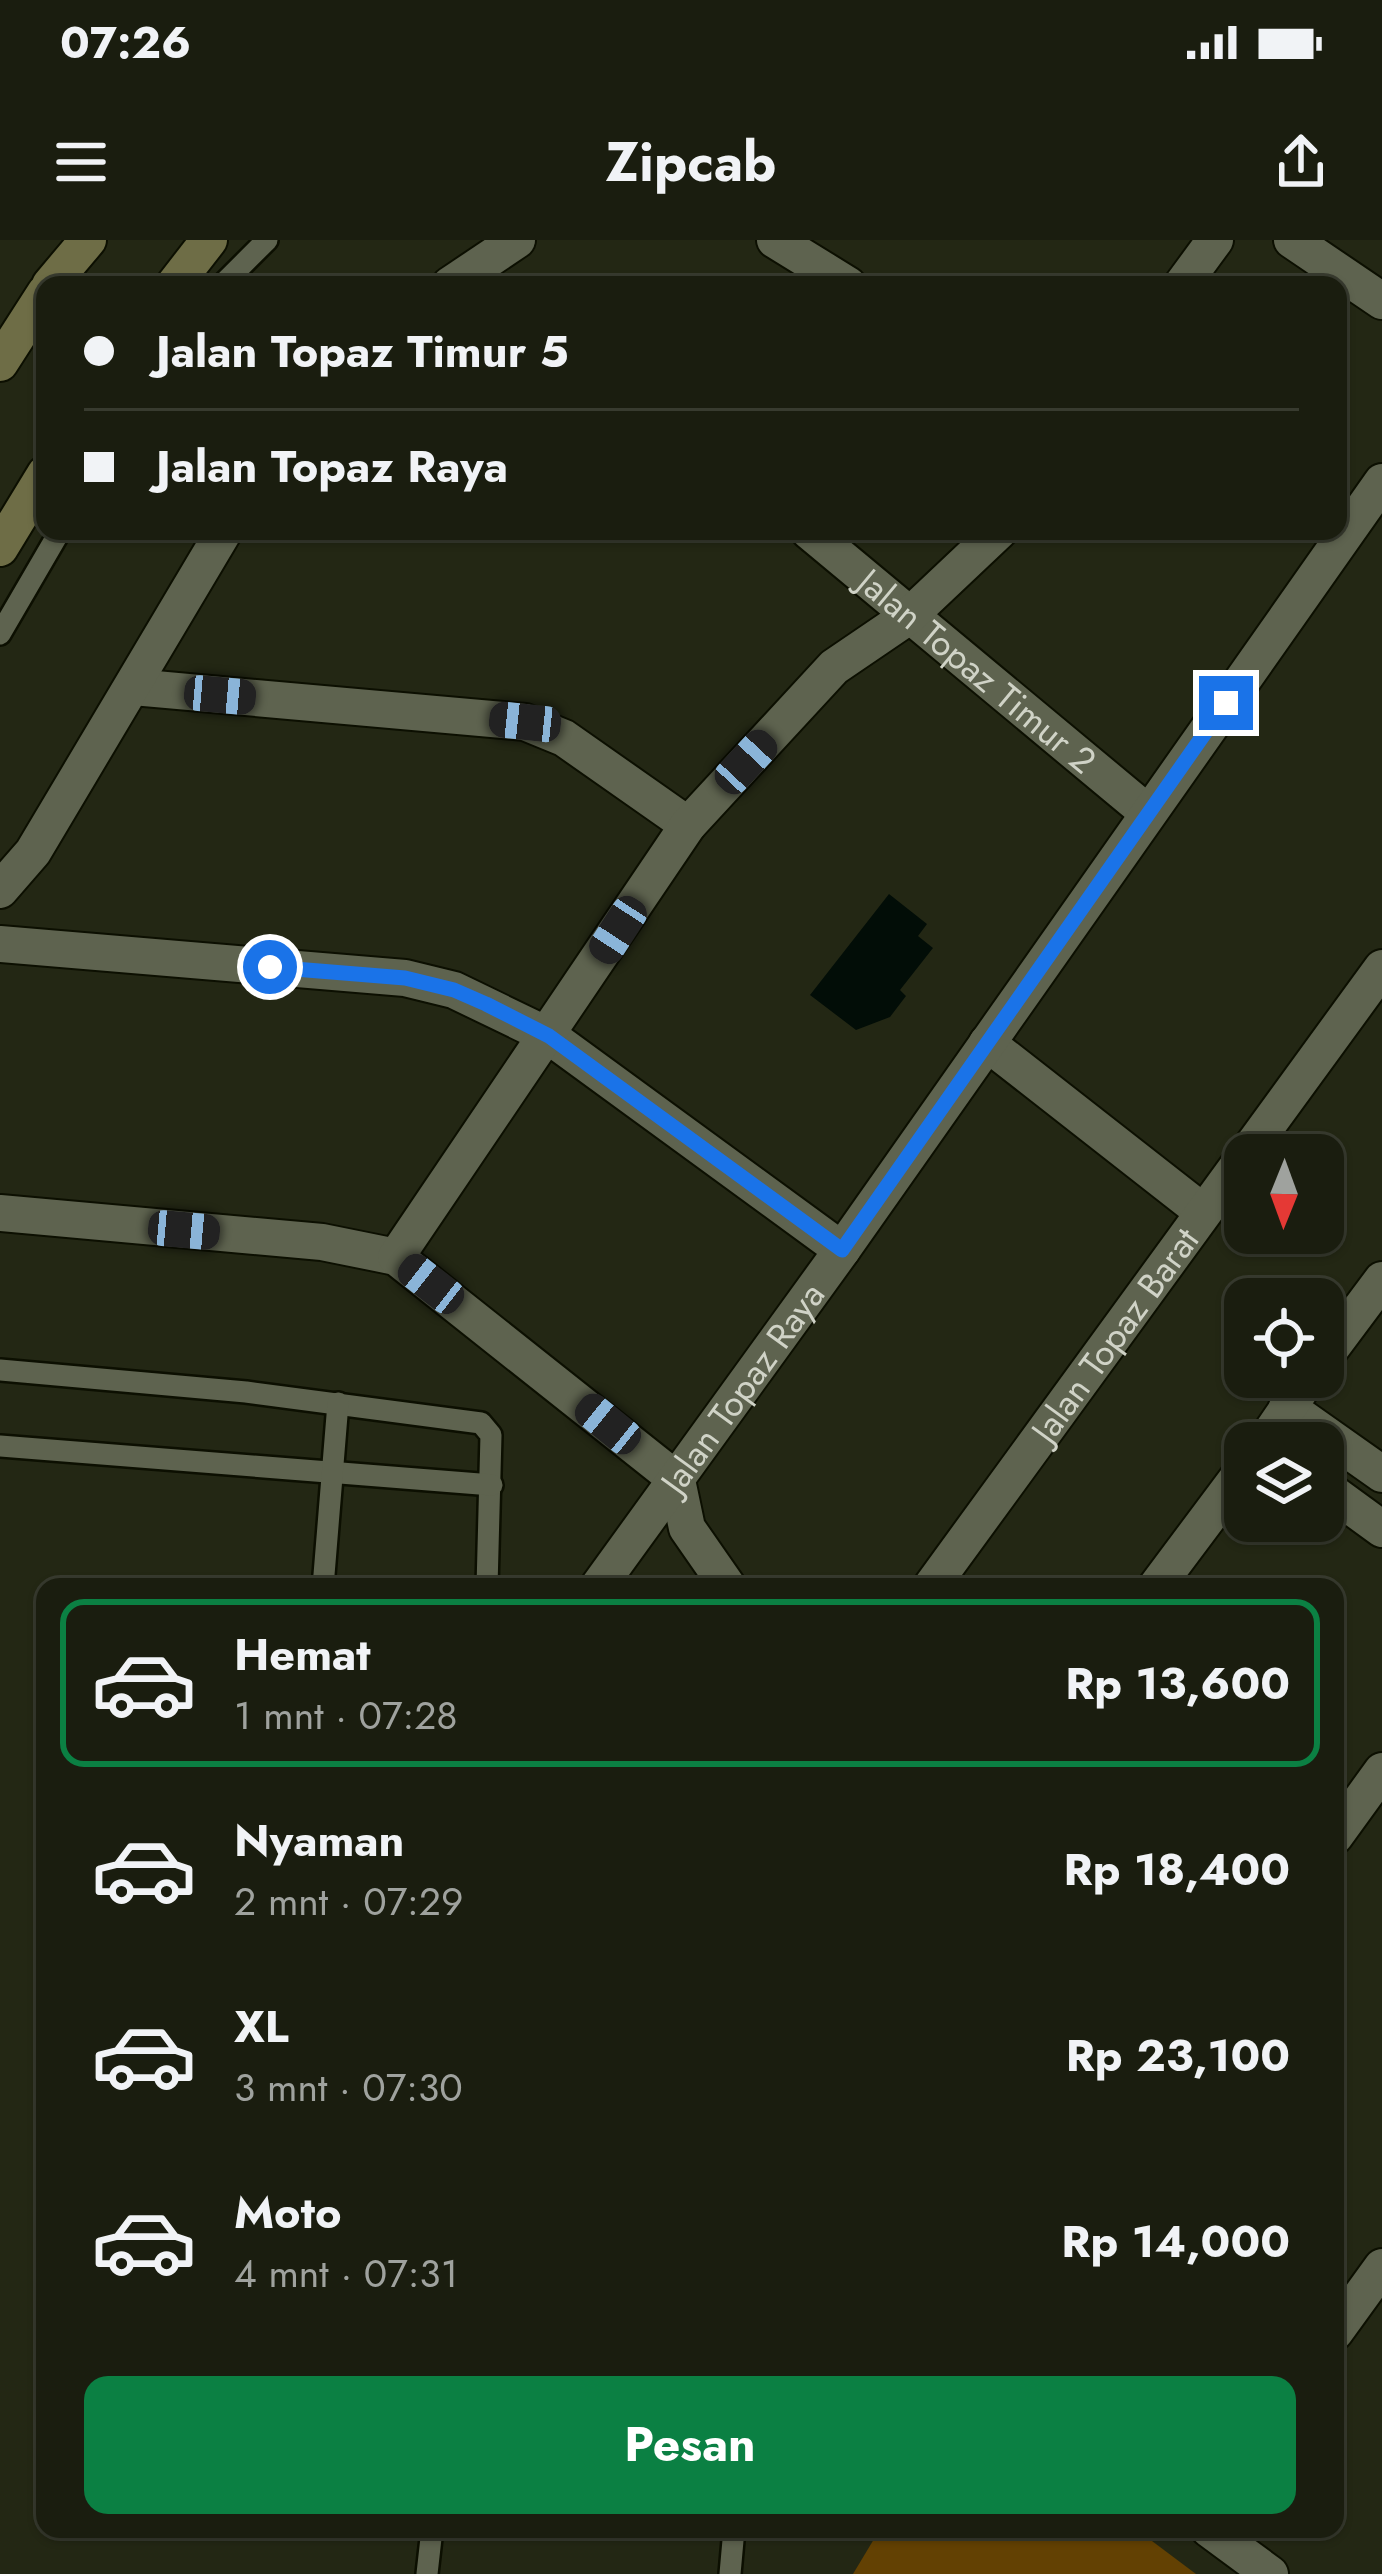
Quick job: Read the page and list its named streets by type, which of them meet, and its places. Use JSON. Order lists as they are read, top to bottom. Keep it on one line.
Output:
{"streets":{"street":["Jalan Topaz Timur 2","Jalan Topaz Barat","Jalan Topaz Raya"]},"crossings":[["Jalan Topaz Timur 2","Jalan Topaz Raya"]],"north":"bottom","page":{"status":"07:26","header":"Zipcab","banner":["Jalan Topaz Timur 5","Jalan Topaz Raya"],"list":[{"name":"Hemat","note":"1 mnt · 07:28","value":"Rp 13,600"},{"name":"Nyaman","note":"2 mnt · 07:29","value":"Rp 18,400"},{"name":"XL","note":"3 mnt · 07:30","value":"Rp 23,100"},{"name":"Moto","note":"4 mnt · 07:31","value":"Rp 14,000"}],"buttons":"Pesan"}}
